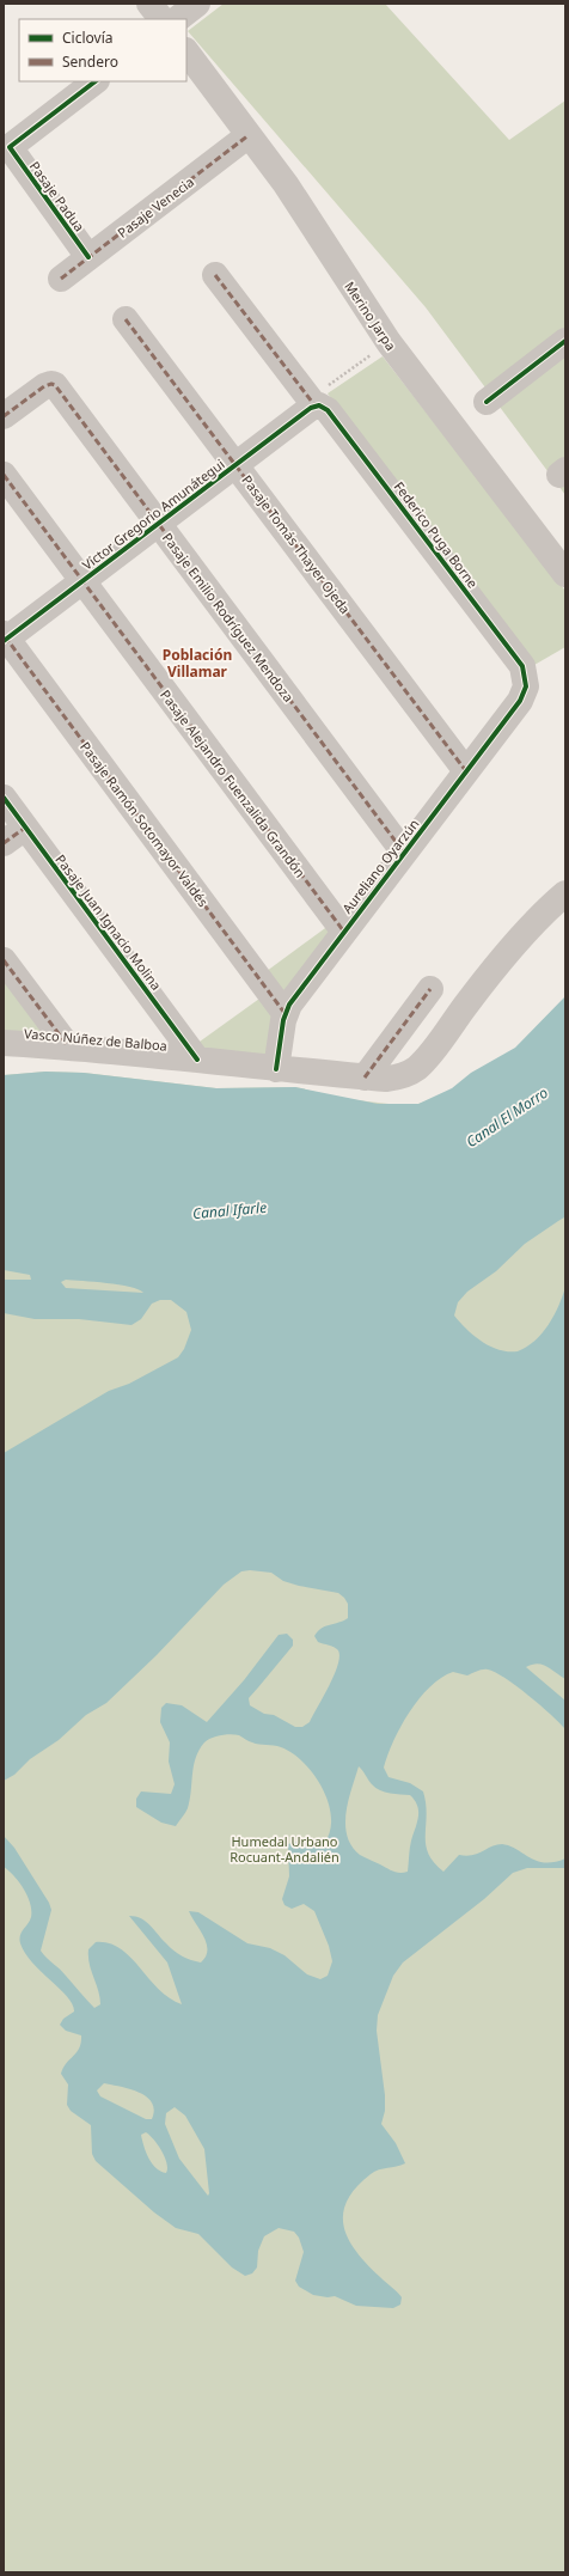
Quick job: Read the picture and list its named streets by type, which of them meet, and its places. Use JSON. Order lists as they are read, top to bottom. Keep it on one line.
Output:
{"streets":{"street":["Pasaje Padua","Pasaje Venecia","Merino Jarpa","Víctor Gregorio Amunátegui","Federico Puga Borne","Pasaje Tomás Thayer Ojeda","Pasaje Emilio Rodríguez Mendoza","Pasaje Alejandro Fuenzalida Grandón","Pasaje Ramón Sotomayor Valdés","Aureliano Oyarzún","Pasaje Juan Ignacio Molina","Vasco Núñez de Balboa"]},"crossings":[["Pasaje Padua","Pasaje Venecia"],["Pasaje Venecia","Merino Jarpa"],["Víctor Gregorio Amunátegui","Federico Puga Borne"],["Víctor Gregorio Amunátegui","Pasaje Tomás Thayer Ojeda"],["Víctor Gregorio Amunátegui","Pasaje Emilio Rodríguez Mendoza"],["Víctor Gregorio Amunátegui","Pasaje Alejandro Fuenzalida Grandón"],["Víctor Gregorio Amunátegui","Pasaje Ramón Sotomayor Valdés"],["Federico Puga Borne","Aureliano Oyarzún"],["Pasaje Tomás Thayer Ojeda","Aureliano Oyarzún"],["Pasaje Emilio Rodríguez Mendoza","Aureliano Oyarzún"],["Pasaje Alejandro Fuenzalida Grandón","Aureliano Oyarzún"],["Pasaje Ramón Sotomayor Valdés","Aureliano Oyarzún"],["Aureliano Oyarzún","Vasco Núñez de Balboa"],["Pasaje Juan Ignacio Molina","Vasco Núñez de Balboa"]],"districts":["Población Villamar"],"water":["Canal El Morro","Canal Ifarle"],"parks":["Humedal Urbano Rocuant-Andalién"],"legend":["Ciclovía","Sendero"]}
